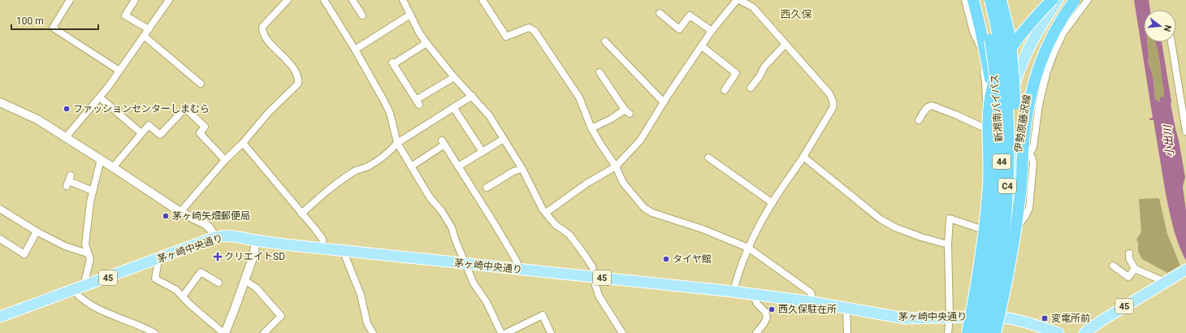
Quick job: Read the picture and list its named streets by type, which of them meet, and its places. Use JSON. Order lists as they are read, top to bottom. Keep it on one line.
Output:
{"streets":{"highway":["新湘南バイパス","C4"],"main road":["伊勢原藤沢線","44","茅ヶ崎中央通り","45"]},"crossings":[["新湘南バイパス","伊勢原藤沢線"],["伊勢原藤沢線","茅ヶ崎中央通り"],["伊勢原藤沢線","45"],["茅ヶ崎中央通り","45"]],"districts":["西久保"],"water":["小出川"],"places":{"other":["ファッションセンターしまむら","茅ヶ崎矢畑郵便局","タイヤ館","西久保駐在所"],"health":["クリエイトSD"],"transit":["変電所前"]},"scale_bar":"100 m","north":"right"}
